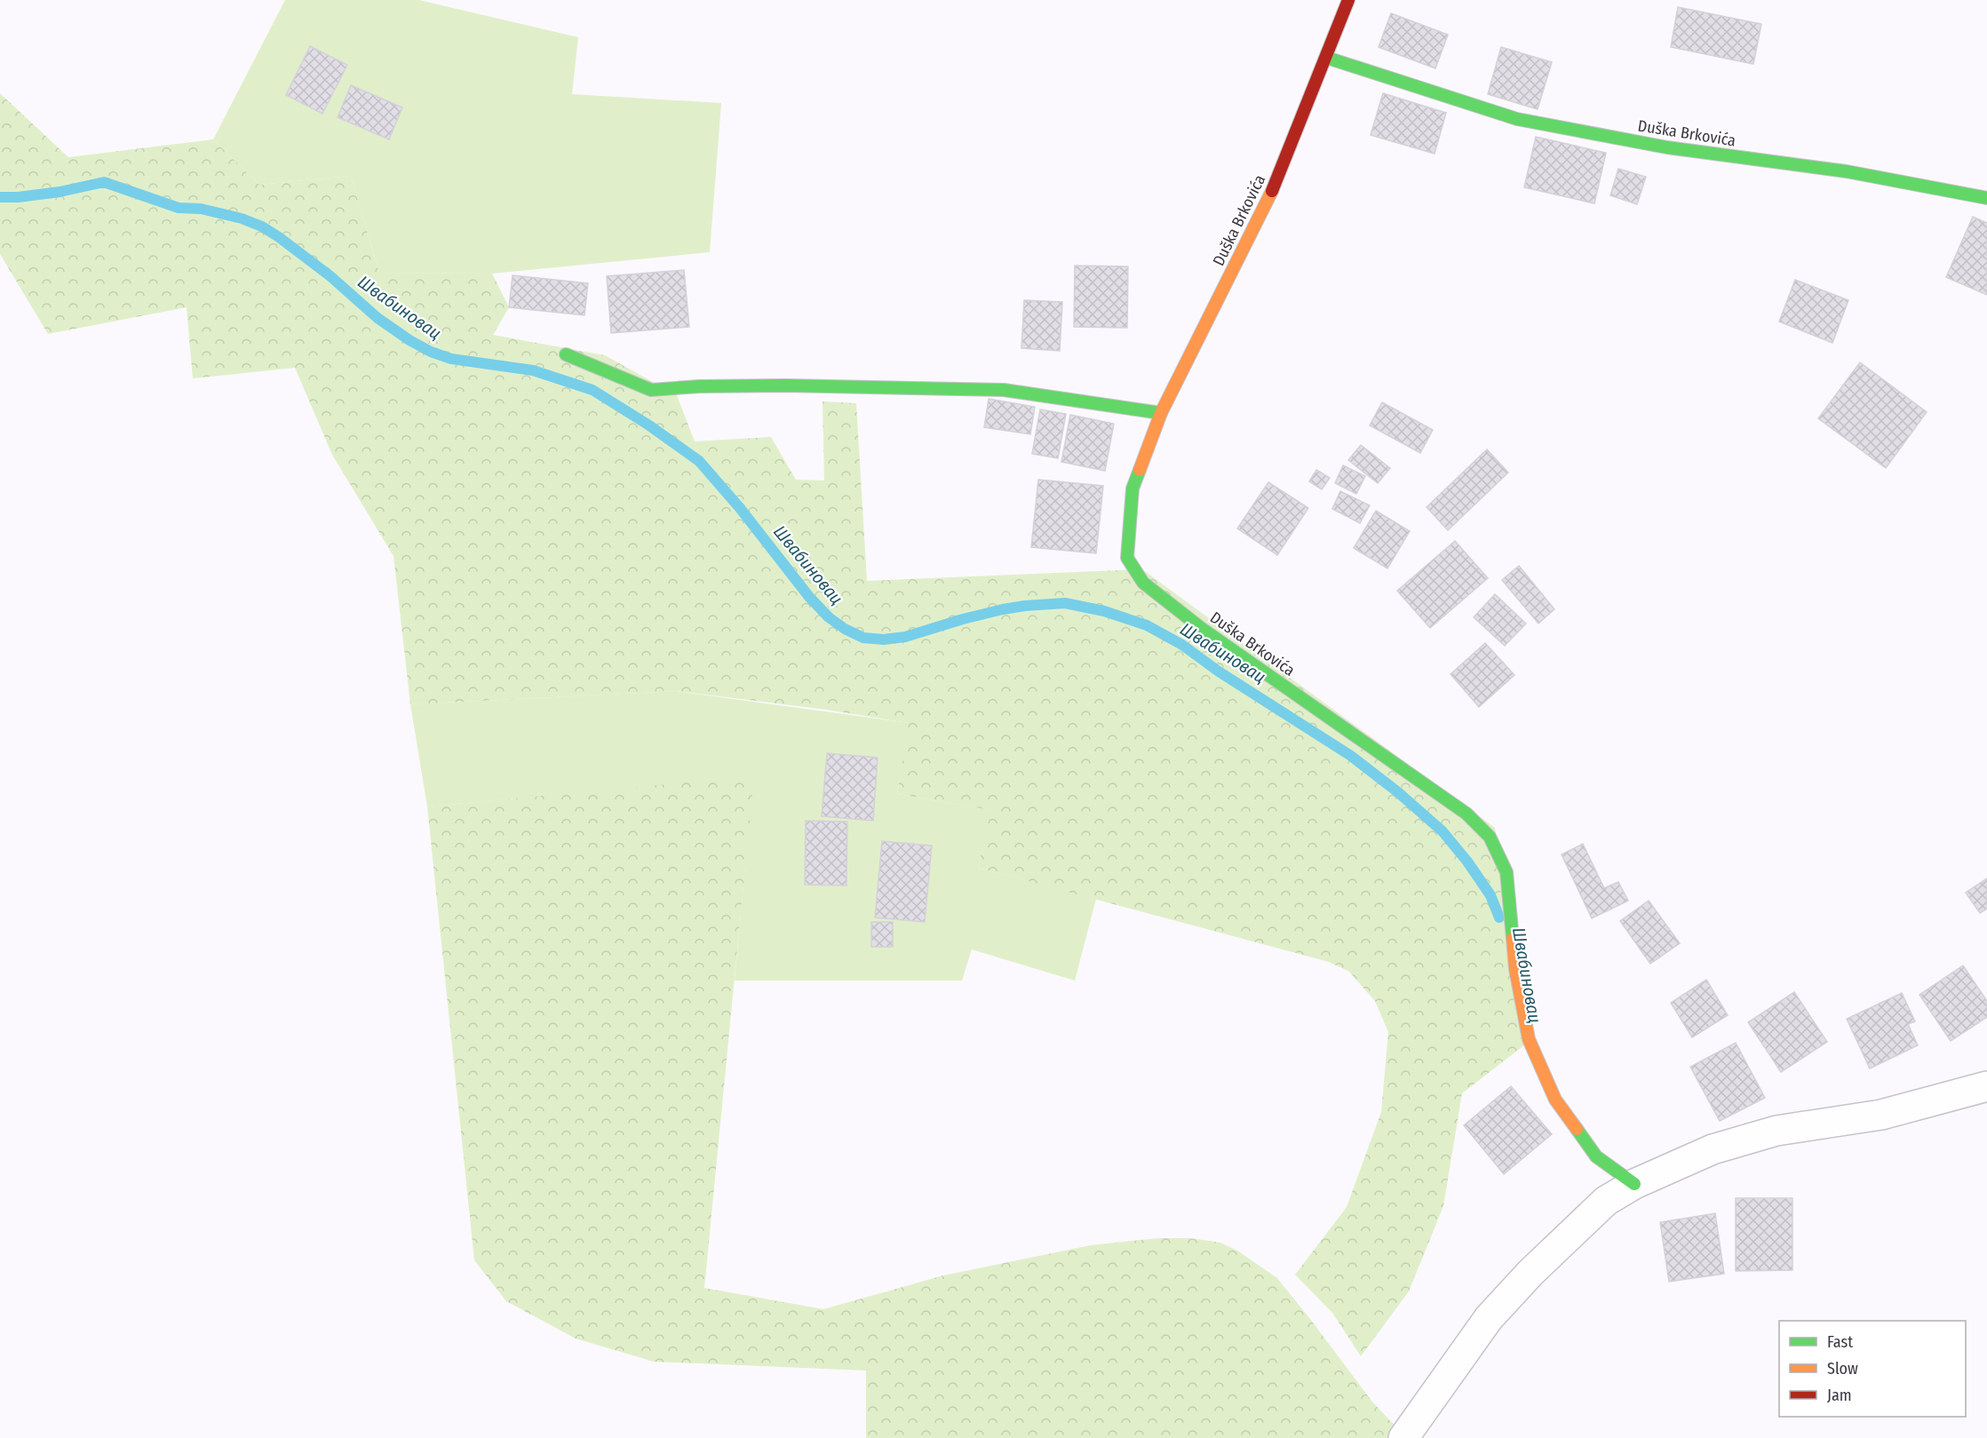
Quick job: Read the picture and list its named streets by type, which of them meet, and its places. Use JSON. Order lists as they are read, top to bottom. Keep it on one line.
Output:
{"streets":{"street":["Duška Brkovića"]},"water":["Швабиновац"],"legend":["Fast","Slow","Jam"]}
